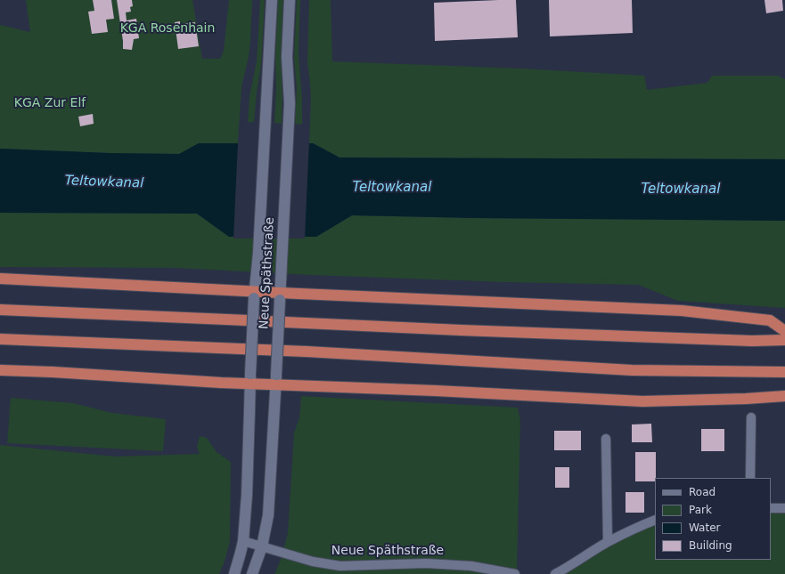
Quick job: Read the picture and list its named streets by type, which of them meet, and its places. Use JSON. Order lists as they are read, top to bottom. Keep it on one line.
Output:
{"streets":{"main road":["Neue Späthstraße"]},"water":["Teltowkanal"],"parks":["KGA Rosenhain","KGA Zur Elf"],"legend":["Road","Park","Water","Building"]}
